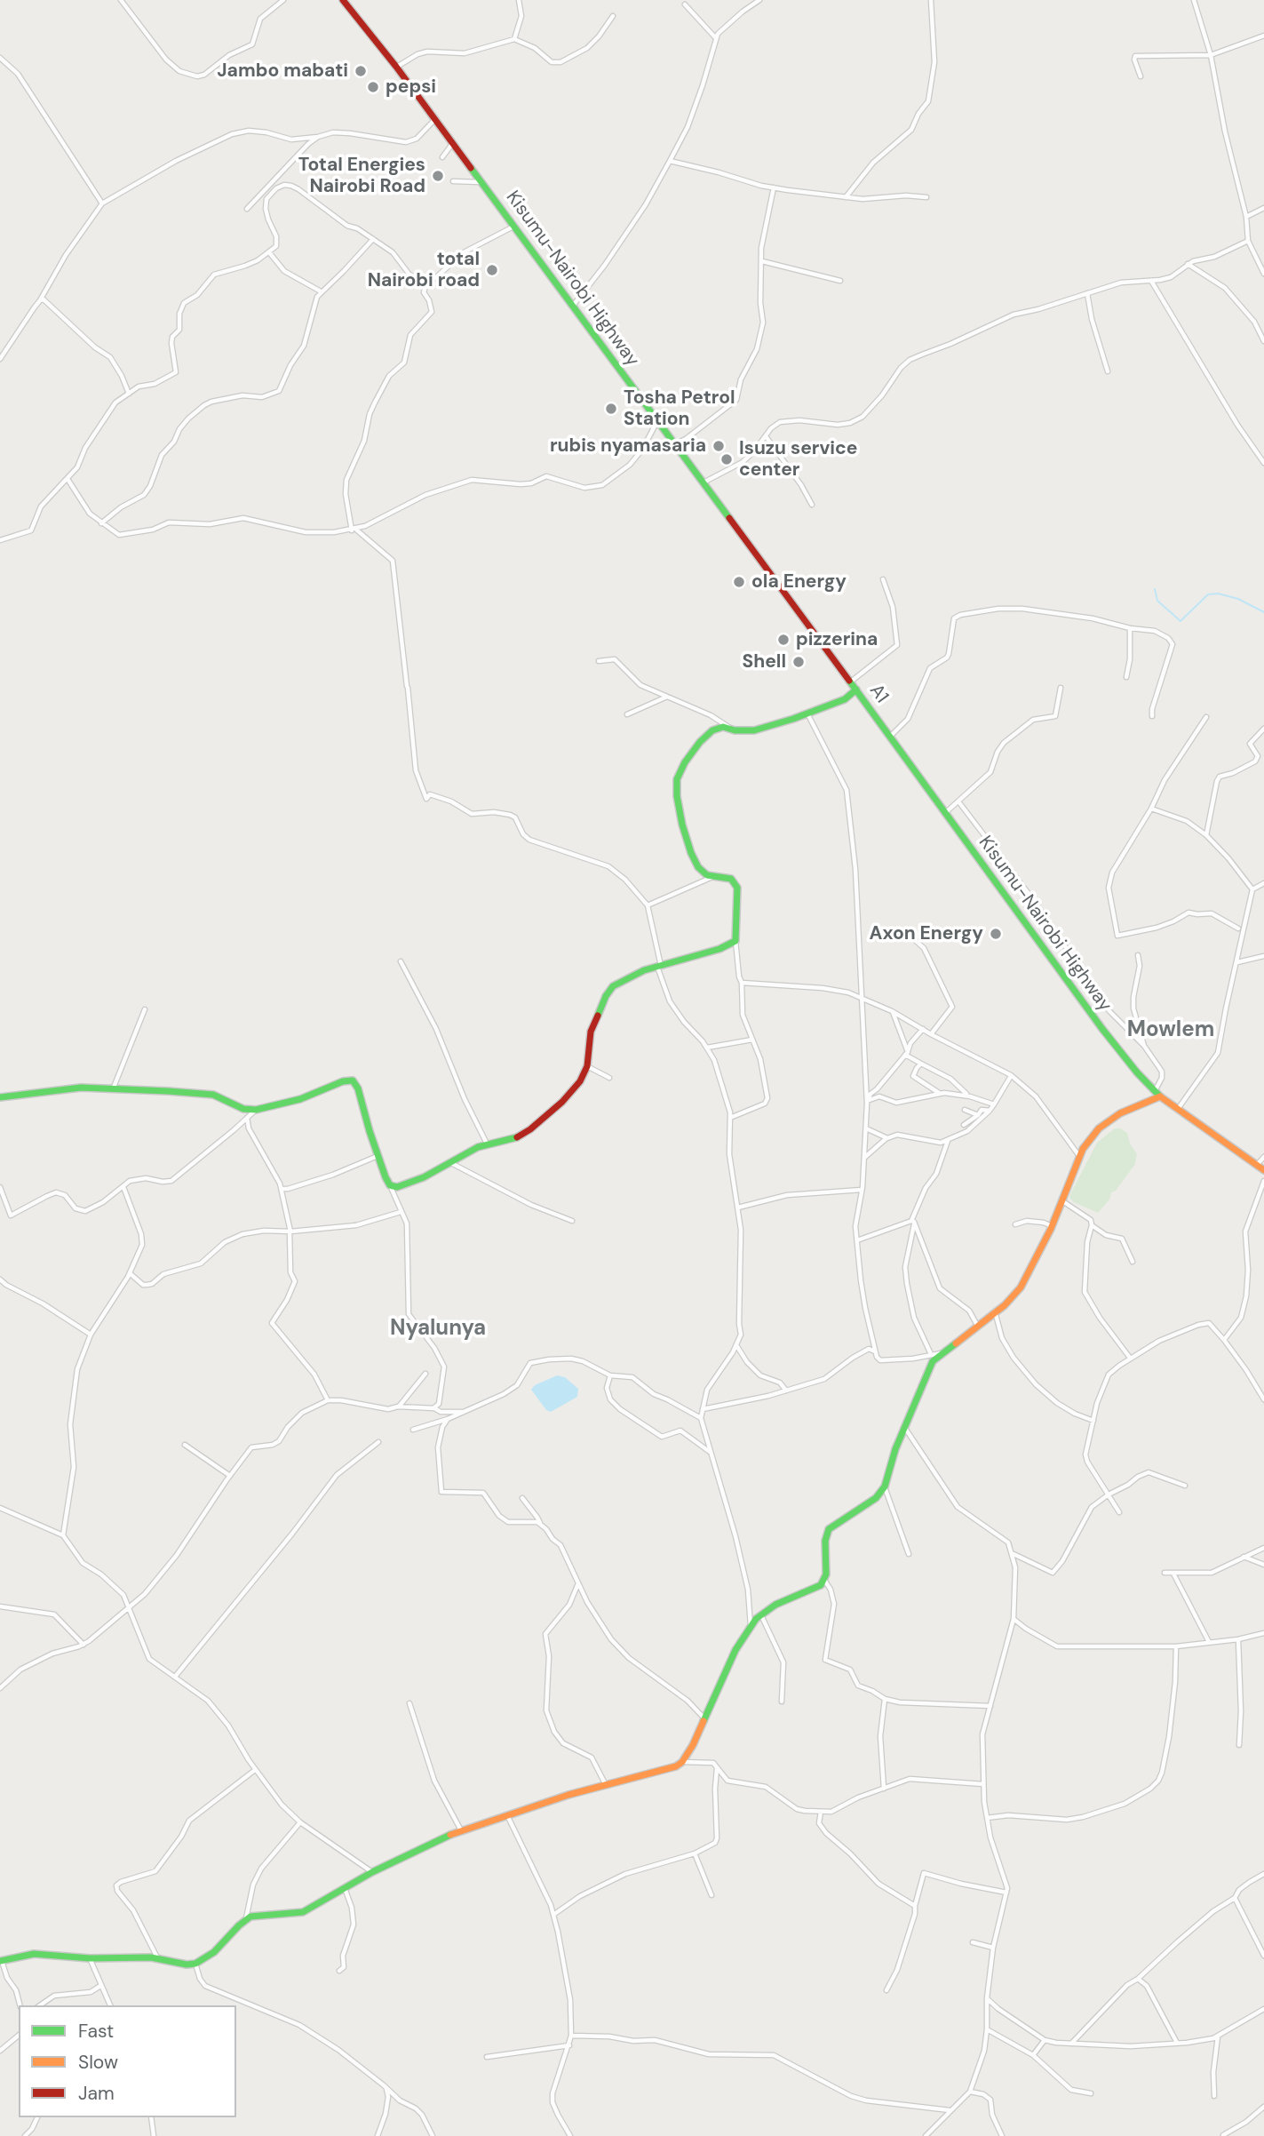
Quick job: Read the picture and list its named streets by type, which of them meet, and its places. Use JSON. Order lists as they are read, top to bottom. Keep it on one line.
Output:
{"streets":{"main road":["Kisumu-Nairobi Highway","A1"]},"crossings":[["Kisumu-Nairobi Highway","A1"]],"districts":["Mowlem","Nyalunya"],"places":["Jambo mabati","pepsi","Total Energies Nairobi Road","total Nairobi road","Tosha Petrol Station","rubis nyamasaria","Isuzu service center","ola Energy","pizzerina","Shell","Axon Energy"],"legend":["Fast","Slow","Jam"]}
